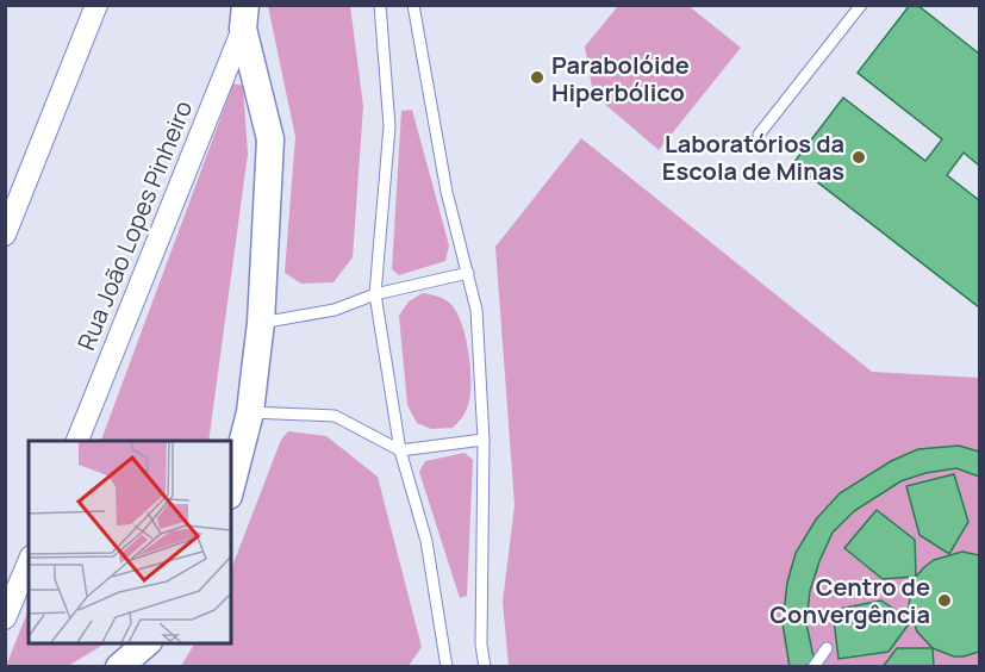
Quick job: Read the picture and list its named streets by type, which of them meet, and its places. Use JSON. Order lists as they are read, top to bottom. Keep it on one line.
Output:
{"streets":{"street":["Rua João Lopes Pinheiro"]},"places":["Parabolóide Hiperbólico","Laboratórios da Escola de Minas","Centro de Convergência"]}
